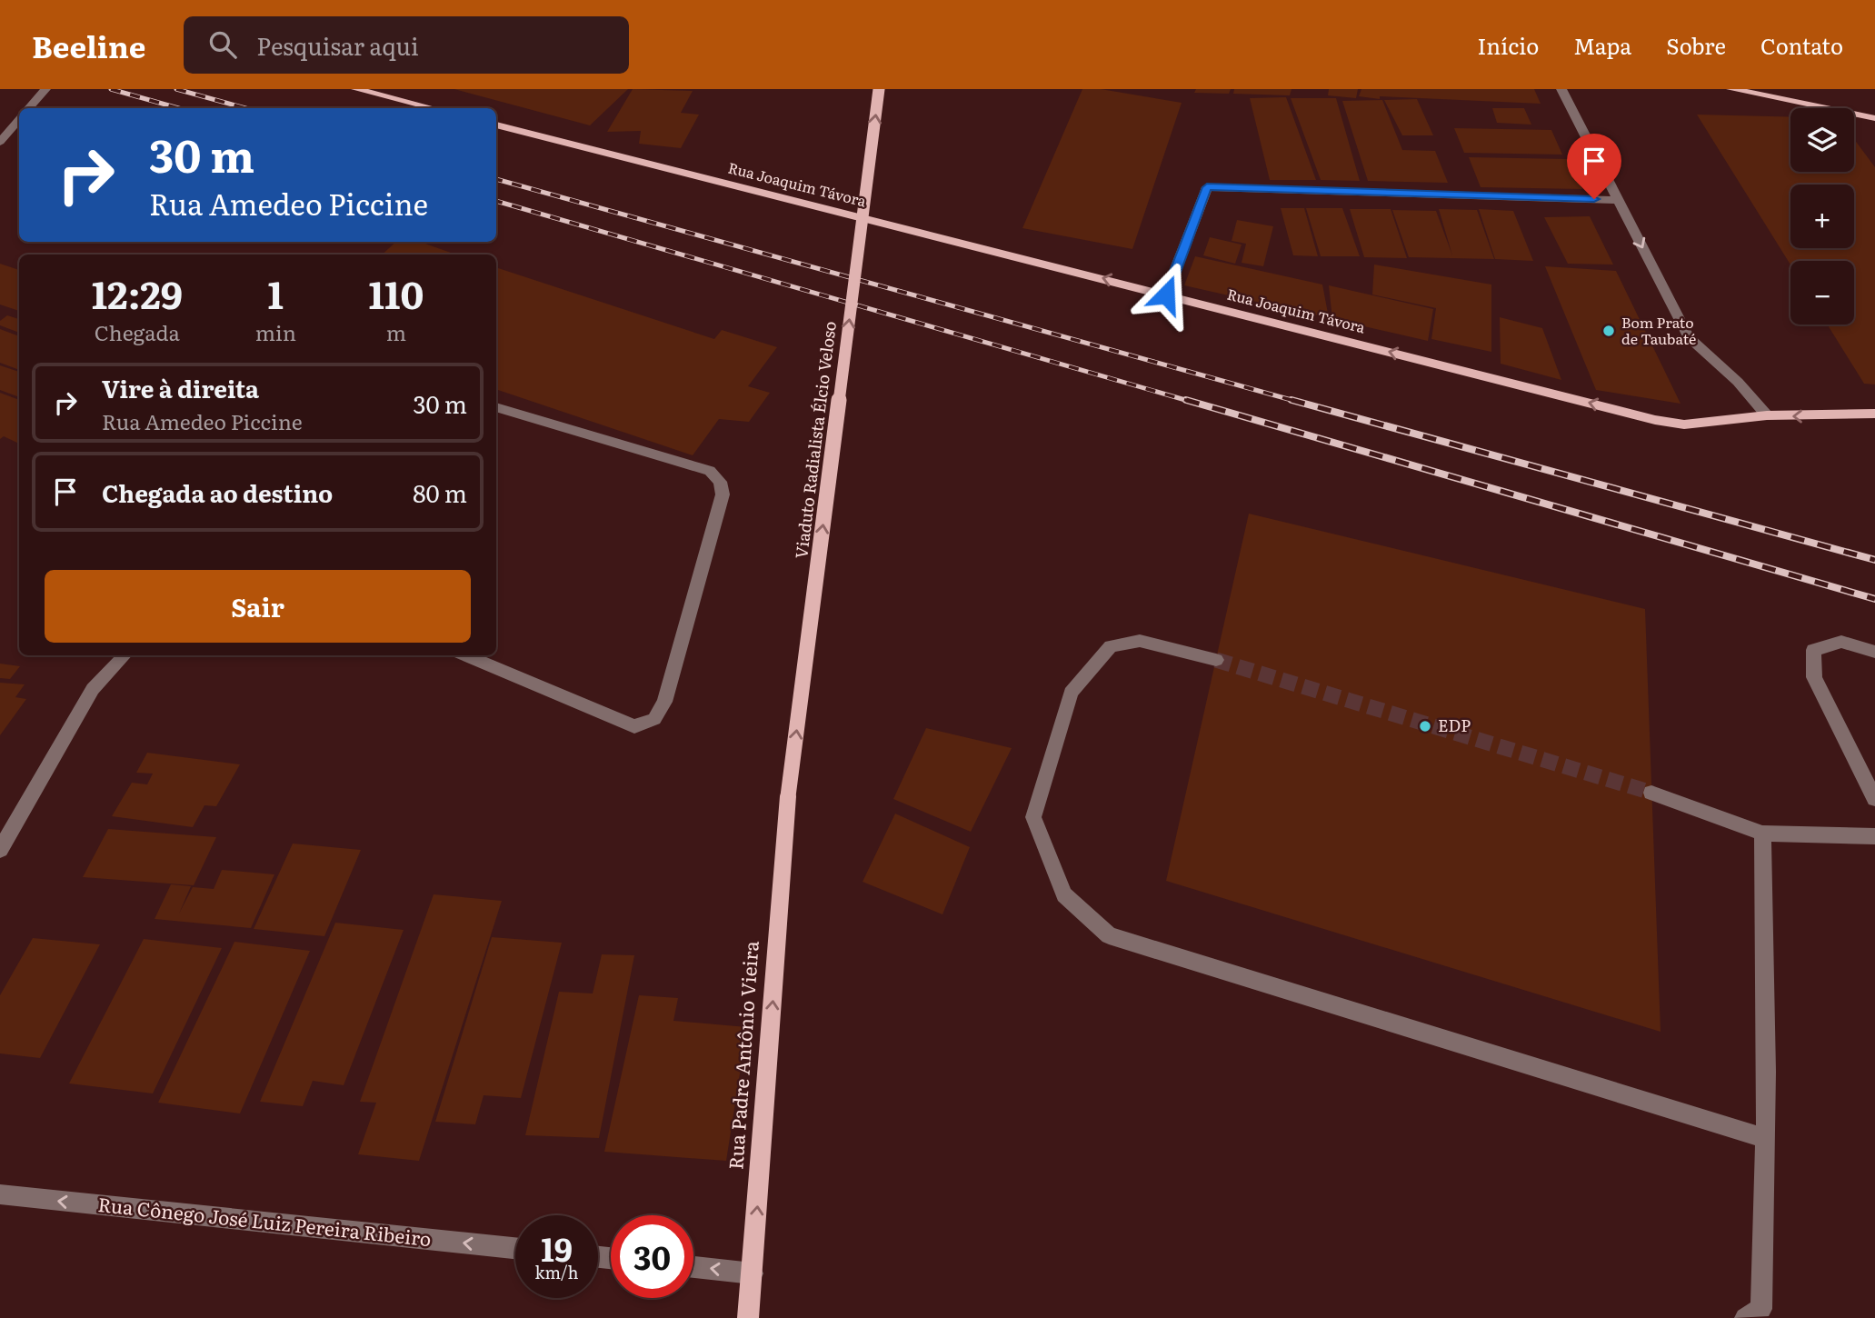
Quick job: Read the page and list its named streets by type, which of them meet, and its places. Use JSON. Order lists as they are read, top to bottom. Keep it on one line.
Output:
{"streets":{"main road":["Rua Joaquim Távora","Viaduto Radialista Élcio Veloso","Rua Padre Antônio Vieira"],"street":["Rua Cônego José Luiz Pereira Ribeiro"]},"crossings":[["Viaduto Radialista Élcio Veloso","Rua Padre Antônio Vieira"]],"one_way":["Rua Joaquim Távora","Viaduto Radialista Élcio Veloso","Rua Padre Antônio Vieira","Rua Cônego José Luiz Pereira Ribeiro"],"places":["Bom Prato de Taubaté","EDP"],"page":{"header":"Beeline","search":"Pesquisar aqui","nav":["Início","Mapa","Sobre","Contato"],"map_buttons":["+","−"],"turn":["30 m","Rua Amedeo Piccine"],"eta":["12:29","Chegada","1","min","110","m"],"list":[{"name":"Vire à direita","note":"Rua Amedeo Piccine","value":"30 m"},{"name":"Chegada ao destino","value":"80 m"}],"buttons":"Sair","speed":"19 km/h","limit":"30"}}
